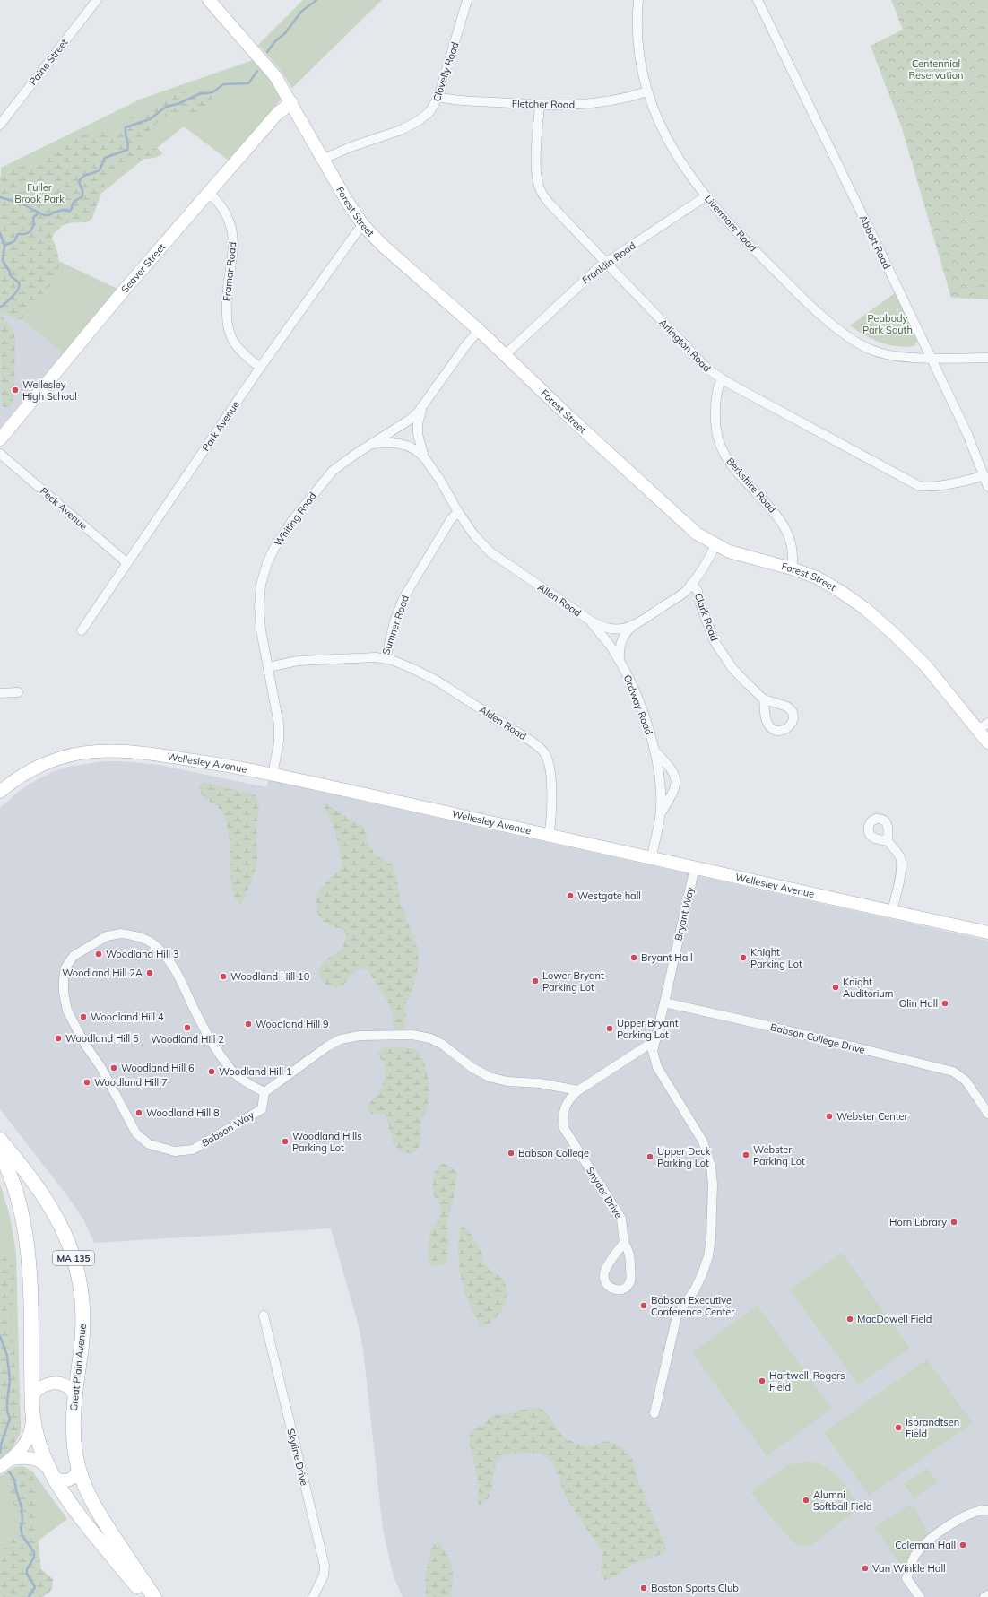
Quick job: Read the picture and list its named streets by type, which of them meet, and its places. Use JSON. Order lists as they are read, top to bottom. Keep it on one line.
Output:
{"streets":{"main road":["MA 135","Great Plain Avenue"],"street":["Paine Street","Clovelly Road","Fletcher Road","Forest Street","Livermore Road","Abbott Road","Franklin Road","Seaver Street","Framar Road","Arlington Road","Park Avenue","Berkshire Road","Peck Avenue","Whiting Road","Allen Road","Clark Road","Sumner Road","Ordway Road","Alden Road","Wellesley Avenue","Bryant Way","Babson College Drive","Babson Way","Snyder Drive","Skyline Drive"]},"crossings":[["Clovelly Road","Fletcher Road"],["Clovelly Road","Forest Street"],["Fletcher Road","Livermore Road"],["Fletcher Road","Arlington Road"],["Forest Street","Franklin Road"],["Forest Street","Seaver Street"],["Forest Street","Park Avenue"],["Forest Street","Berkshire Road"],["Forest Street","Whiting Road"],["Forest Street","Allen Road"],["Livermore Road","Abbott Road"],["Livermore Road","Franklin Road"],["Abbott Road","Arlington Road"],["Franklin Road","Arlington Road"],["Seaver Street","Framar Road"],["Framar Road","Park Avenue"],["Arlington Road","Berkshire Road"],["Park Avenue","Peck Avenue"],["Whiting Road","Allen Road"],["Whiting Road","Sumner Road"],["Whiting Road","Wellesley Avenue"],["Allen Road","Clark Road"],["Allen Road","Sumner Road"],["Allen Road","Ordway Road"],["Sumner Road","Alden Road"],["Ordway Road","Wellesley Avenue"],["Alden Road","Wellesley Avenue"],["Wellesley Avenue","Bryant Way"],["Bryant Way","Babson College Drive"]],"parks":["Centennial Reservation","Fuller Brook Park","Peabody Park South"],"places":["Wellesley High School","Westgate hall","Woodland Hill 3","Bryant Hall","Knight Parking Lot","Woodland Hill 2A","Woodland Hill 10","Lower Bryant Parking Lot","Knight Auditorium","Olin Hall","Woodland Hill 4","Woodland Hill 9","Woodland Hill 2","Upper Bryant Parking Lot","Woodland Hill 5","Woodland Hill 6","Woodland Hill 1","Woodland Hill 7","Woodland Hill 8","Webster Center","Woodland Hills Parking Lot","Babson College","Webster Parking Lot","Upper Deck Parking Lot","Horn Library","Babson Executive Conference Center","MacDowell Field","Hartwell-Rogers Field","Isbrandtsen Field","Alumni Softball Field","Coleman Hall","Van Winkle Hall","Boston Sports Club"]}
